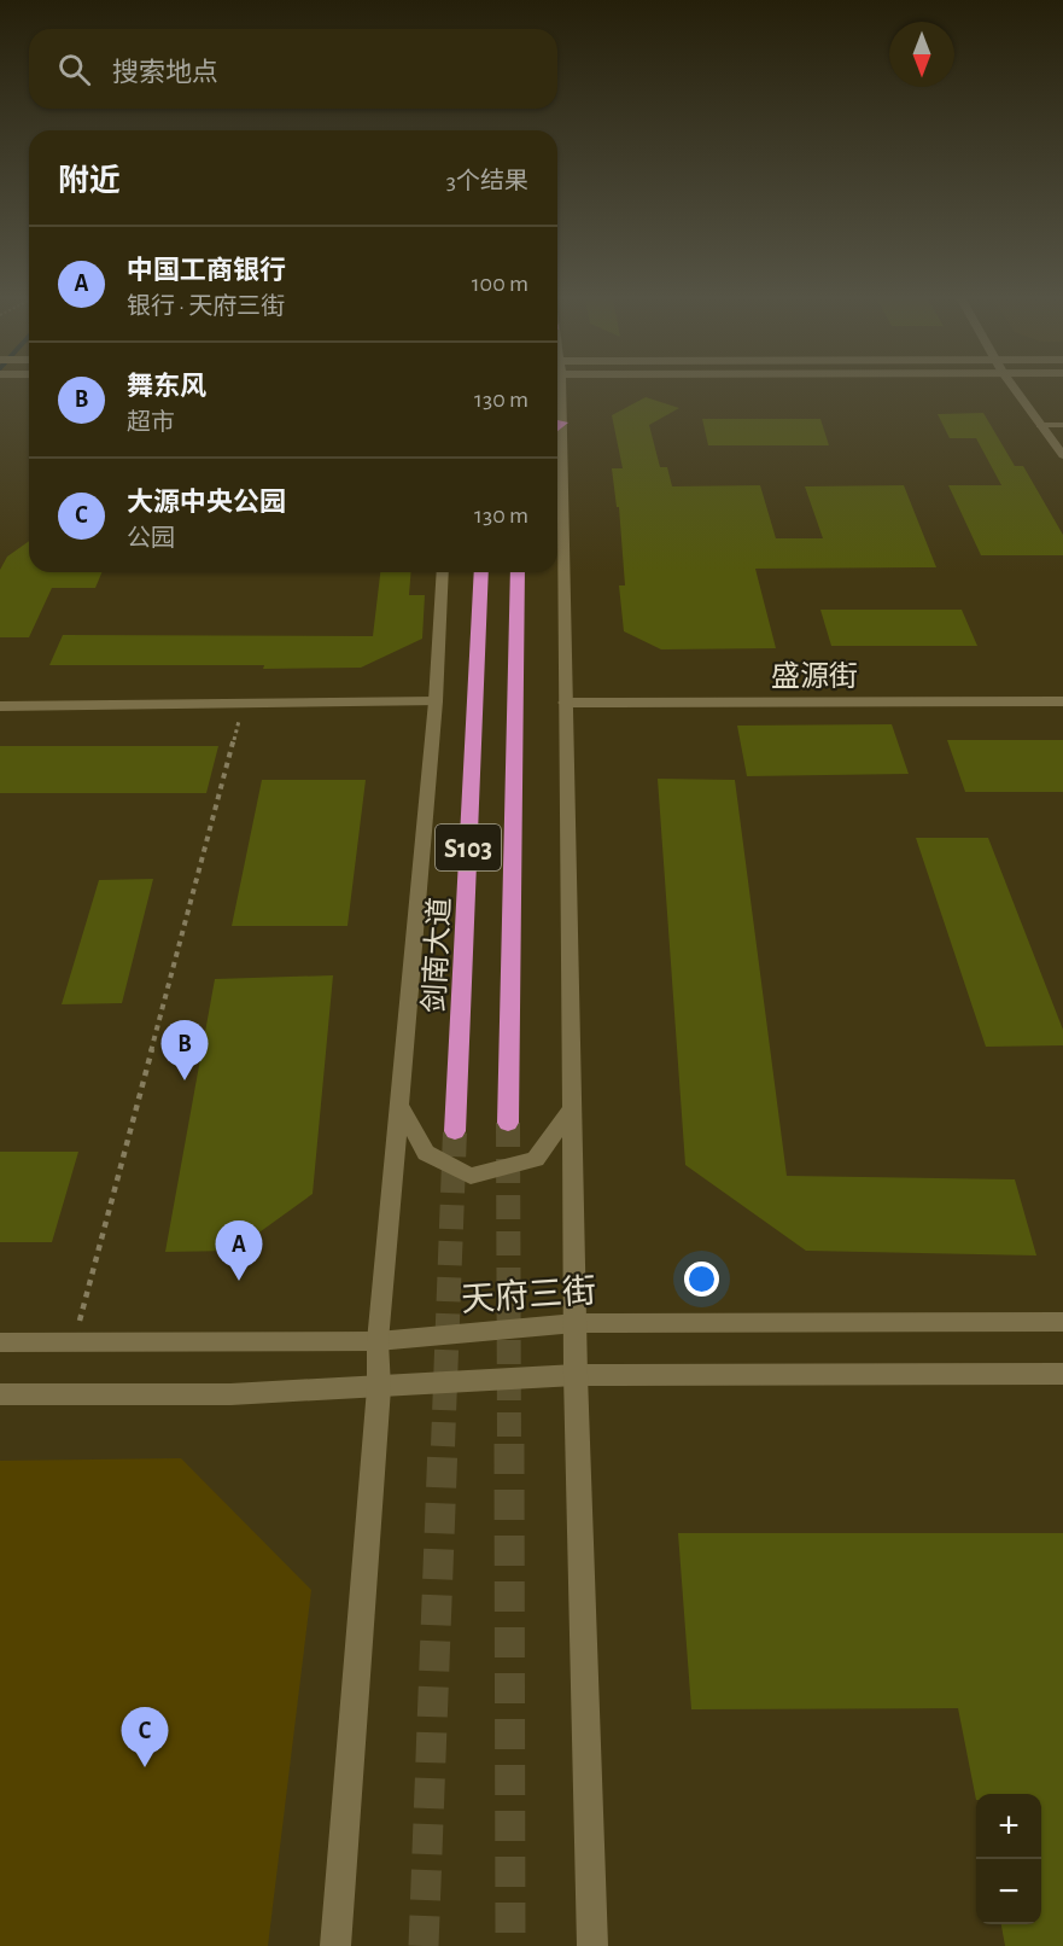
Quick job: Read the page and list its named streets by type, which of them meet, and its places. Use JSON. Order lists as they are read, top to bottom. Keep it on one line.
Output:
{"streets":{"highway":["S103","剑南大道"],"main road":["盛源街","天府三街"]},"north":"bottom","page":{"search":"搜索地点","heading":["附近","3个结果"],"list":[{"mark":"A","name":"中国工商银行","note":"银行 · 天府三街","value":"100 m"},{"mark":"B","name":"舞东风","note":"超市","value":"130 m"},{"mark":"C","name":"大源中央公园","note":"公园","value":"130 m"}],"pins":["B","A","C"],"map_buttons":["+","−"]}}
